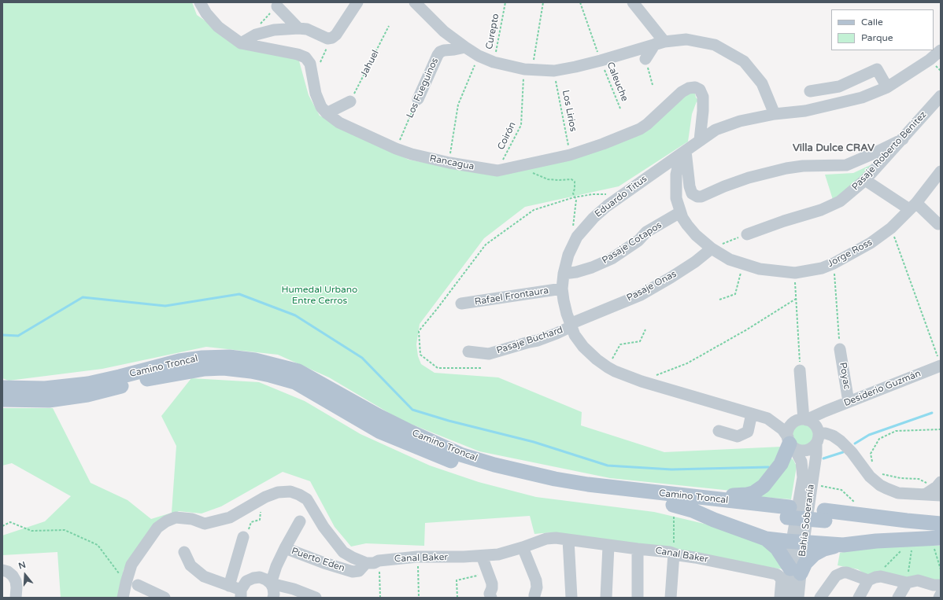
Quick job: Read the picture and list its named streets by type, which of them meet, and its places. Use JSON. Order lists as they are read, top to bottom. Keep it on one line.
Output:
{"streets":{"main road":["Camino Troncal"],"street":["Los Fueguinos","Pasaje Roberto Benitez","Rancagua","Eduardo Titus","Pasaje Cotapos","Jorge Ross","Pasaje Onas","Rafael Frontaura","Pasaje Buchard","Poyac","Desiderio Guzmán","Bahía Soberanía","Canal Baker","Puerto Eden"],"path":["Curepto","Jahuel","Caleuche","Los Lirios","Coirón"]},"crossings":[["Los Fueguinos","Rancagua"],["Los Lirios","Rancagua"],["Coirón","Rancagua"],["Rancagua","Eduardo Titus"],["Eduardo Titus","Pasaje Cotapos"],["Eduardo Titus","Jorge Ross"],["Eduardo Titus","Pasaje Onas"],["Eduardo Titus","Rafael Frontaura"],["Eduardo Titus","Pasaje Buchard"],["Eduardo Titus","Desiderio Guzmán"],["Eduardo Titus","Bahía Soberanía"],["Pasaje Cotapos","Jorge Ross"],["Jorge Ross","Pasaje Onas"],["Pasaje Onas","Pasaje Buchard"],["Poyac","Desiderio Guzmán"],["Desiderio Guzmán","Bahía Soberanía"],["Canal Baker","Puerto Eden"]],"districts":["Villa Dulce CRAV"],"parks":["Humedal Urbano Entre Cerros"],"legend":["Calle","Parque"],"north":"top"}
